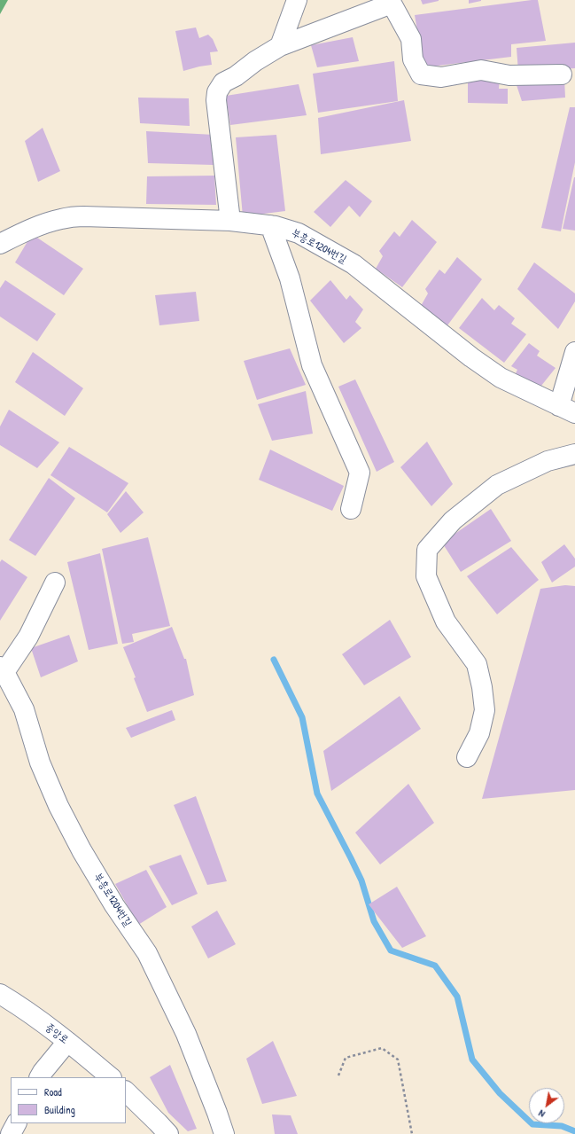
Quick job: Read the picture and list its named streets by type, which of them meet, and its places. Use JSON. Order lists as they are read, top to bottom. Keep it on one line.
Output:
{"streets":{"street":["부흥로1204번길","중앙로"]},"legend":["Road","Building"],"north":"bottom left"}
